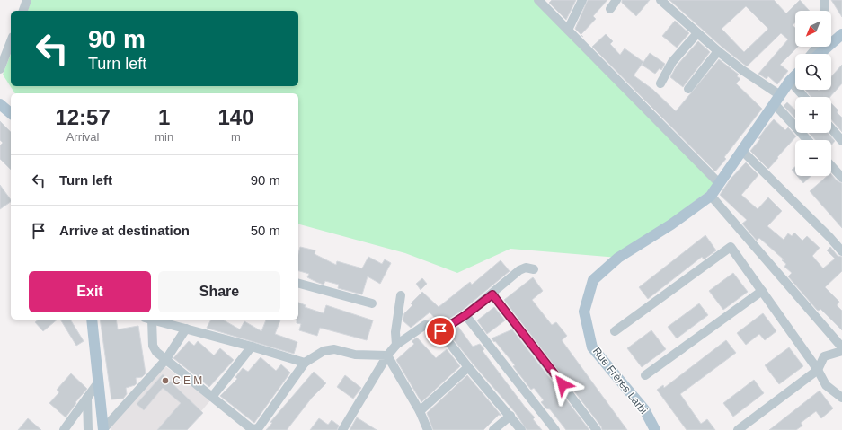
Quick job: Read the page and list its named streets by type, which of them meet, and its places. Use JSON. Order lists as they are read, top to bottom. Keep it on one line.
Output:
{"streets":{"main road":["Rue Frères Larbi"]},"places":["C E M"],"north":"bottom left","page":{"map_buttons":["+","−"],"turn":["90 m","Turn left"],"eta":["12:57","Arrival","1","min","140","m"],"list":[{"name":"Turn left","value":"90 m"},{"name":"Arrive at destination","value":"50 m"}],"buttons":["Exit","Share"]}}
